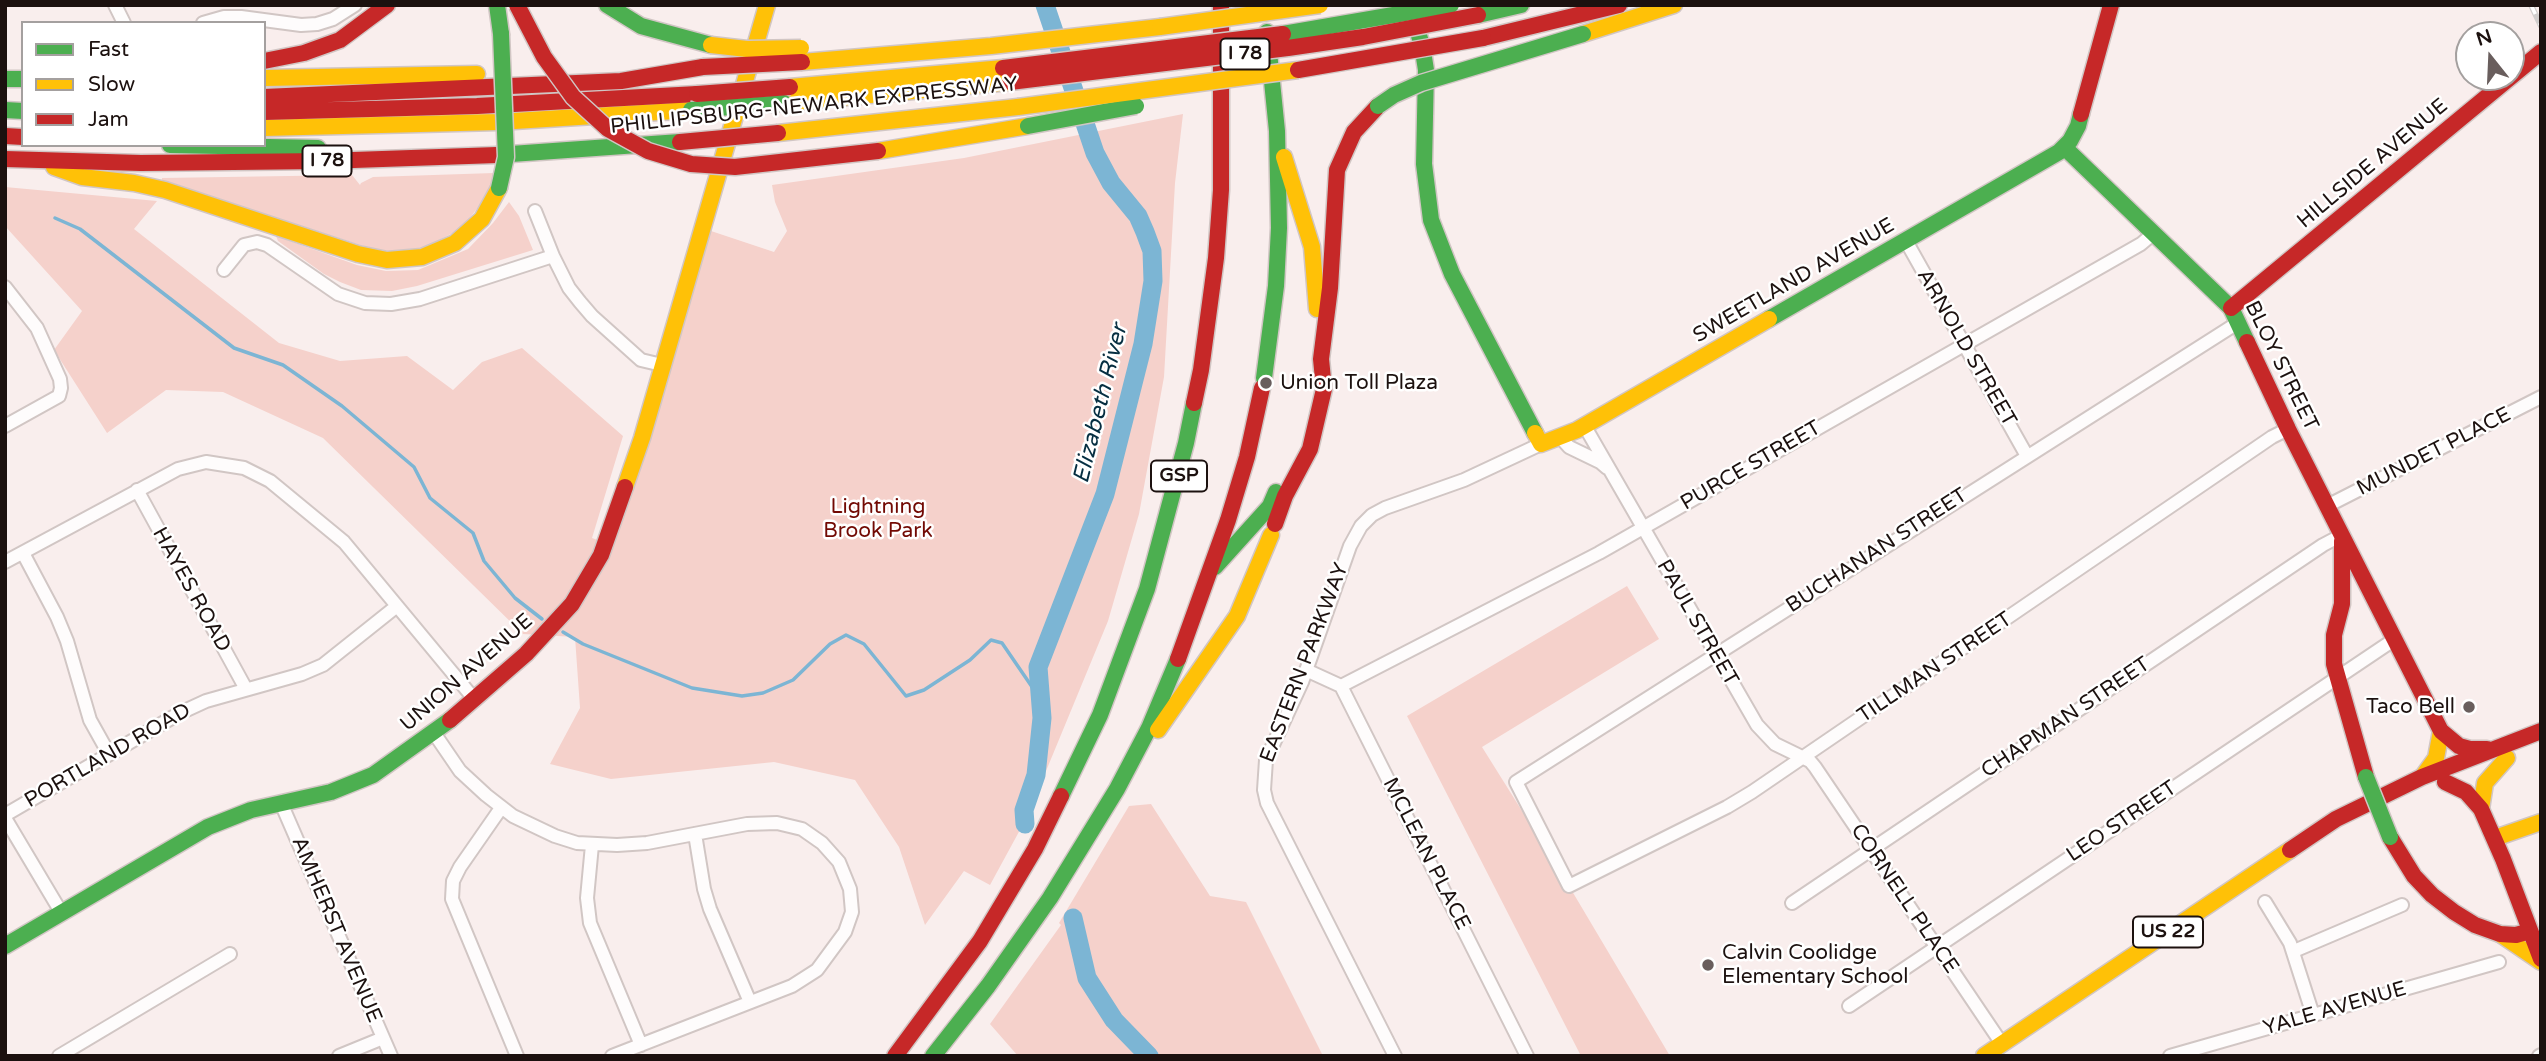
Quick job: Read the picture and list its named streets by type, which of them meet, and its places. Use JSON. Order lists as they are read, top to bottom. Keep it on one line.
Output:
{"streets":{"main road":["I 78","PHILLIPSBURG-NEWARK EXPRESSWAY","HILLSIDE AVENUE","SWEETLAND AVENUE","BLOY STREET","GSP","UNION AVENUE","US 22"],"street":["ARNOLD STREET","MUNDET PLACE","PURCE STREET","BUCHANAN STREET","HAYES ROAD","PAUL STREET","EASTERN PARKWAY","TILLMAN STREET","CHAPMAN STREET","PORTLAND ROAD","LEO STREET","MCLEAN PLACE","CORNELL PLACE","AMHERST AVENUE","YALE AVENUE"]},"crossings":[["HILLSIDE AVENUE","BLOY STREET"],["HILLSIDE AVENUE","BUCHANAN STREET"],["SWEETLAND AVENUE","ARNOLD STREET"],["SWEETLAND AVENUE","BLOY STREET"],["SWEETLAND AVENUE","PAUL STREET"],["SWEETLAND AVENUE","EASTERN PARKWAY"],["ARNOLD STREET","PURCE STREET"],["ARNOLD STREET","BUCHANAN STREET"],["BLOY STREET","MUNDET PLACE"],["BLOY STREET","PURCE STREET"],["BLOY STREET","BUCHANAN STREET"],["BLOY STREET","TILLMAN STREET"],["BLOY STREET","CHAPMAN STREET"],["BLOY STREET","LEO STREET"],["PURCE STREET","PAUL STREET"],["PURCE STREET","MCLEAN PLACE"],["BUCHANAN STREET","PAUL STREET"],["BUCHANAN STREET","TILLMAN STREET"],["HAYES ROAD","PORTLAND ROAD"],["PAUL STREET","TILLMAN STREET"],["PAUL STREET","CORNELL PLACE"],["TILLMAN STREET","CORNELL PLACE"],["UNION AVENUE","AMHERST AVENUE"],["CHAPMAN STREET","CORNELL PLACE"],["LEO STREET","CORNELL PLACE"],["CORNELL PLACE","US 22"]],"water":["Elizabeth River"],"parks":["Lightning Brook Park"],"places":["Union Toll Plaza","Taco Bell","Calvin Coolidge Elementary School"],"legend":["Fast","Slow","Jam"],"north":"top"}
